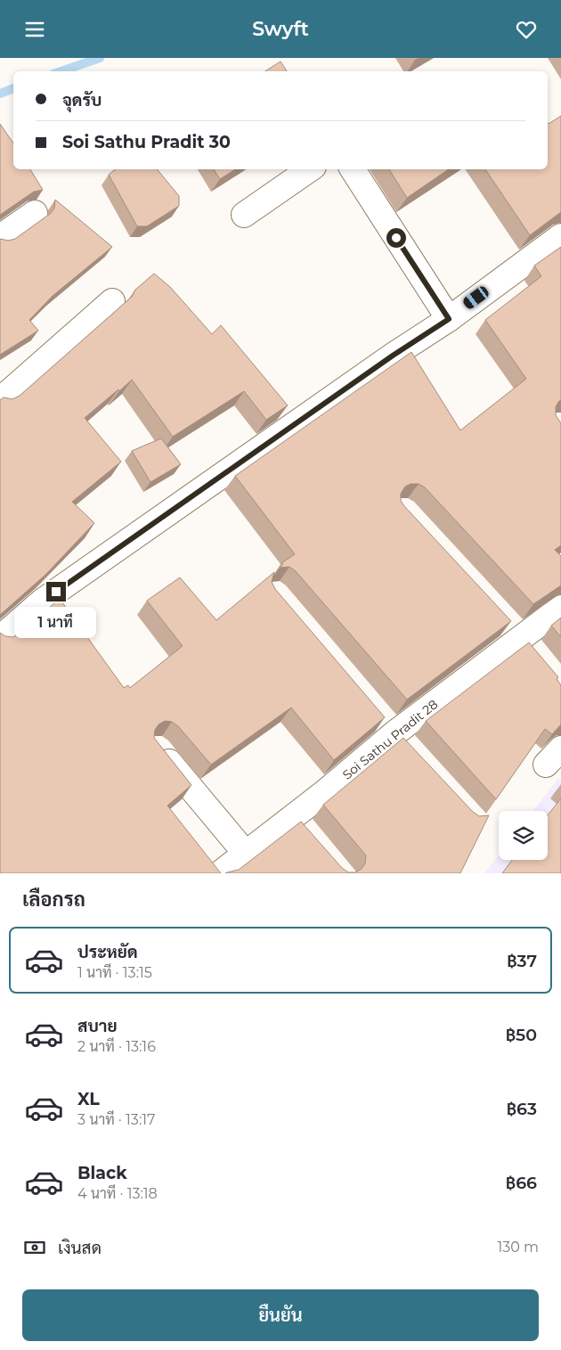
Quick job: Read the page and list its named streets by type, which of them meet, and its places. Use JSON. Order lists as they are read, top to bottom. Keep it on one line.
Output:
{"streets":{"street":["Soi Sathu Pradit 28"]},"page":{"header":"Swyft","banner":["จุดรับ","Soi Sathu Pradit 30"],"bubble":"1 นาที","heading":"เลือกรถ","list":[{"name":"ประหยัด","note":"1 นาที · 13:15","value":"฿37"},{"name":"สบาย","note":"2 นาที · 13:16","value":"฿50"},{"name":"XL","note":"3 นาที · 13:17","value":"฿63"},{"name":"Black","note":"4 นาที · 13:18","value":"฿66"}],"pay":["เงินสด","130 m"],"buttons":"ยืนยัน"}}
